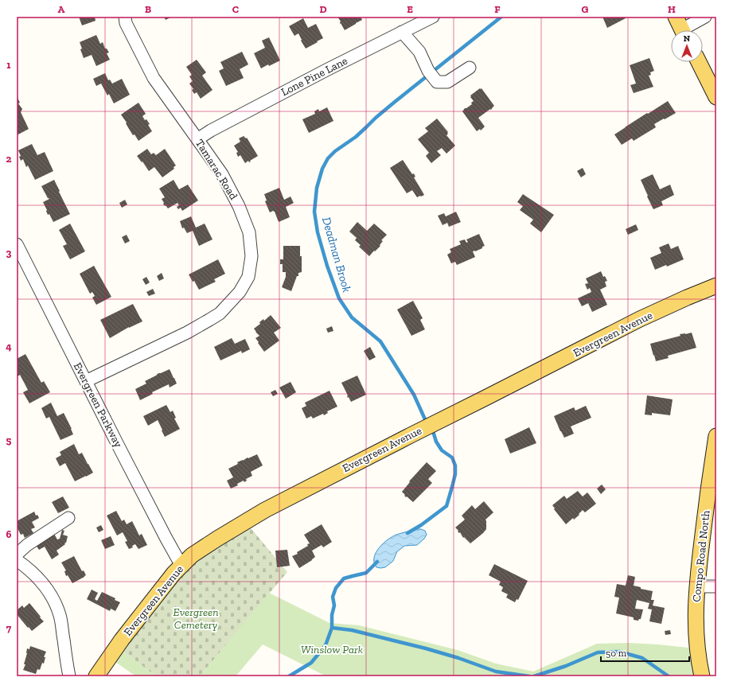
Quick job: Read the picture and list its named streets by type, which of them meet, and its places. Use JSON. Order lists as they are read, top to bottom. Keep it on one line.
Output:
{"streets":{"main road":["Evergreen Avenue","Compo Road North"],"street":["Lone Pine Lane","Tamarac Road","Evergreen Parkway"]},"crossings":[["Lone Pine Lane","Tamarac Road"],["Tamarac Road","Evergreen Parkway"],["Evergreen Avenue","Evergreen Parkway"]],"water":["Deadman Brook"],"parks":["Evergreen Cemetery","Winslow Park"],"scale_bar":"50 m","north":"top","grid":{"columns":["A","B","C","D","E","F","G","H"],"rows":["1","2","3","4","5","6","7"]}}
